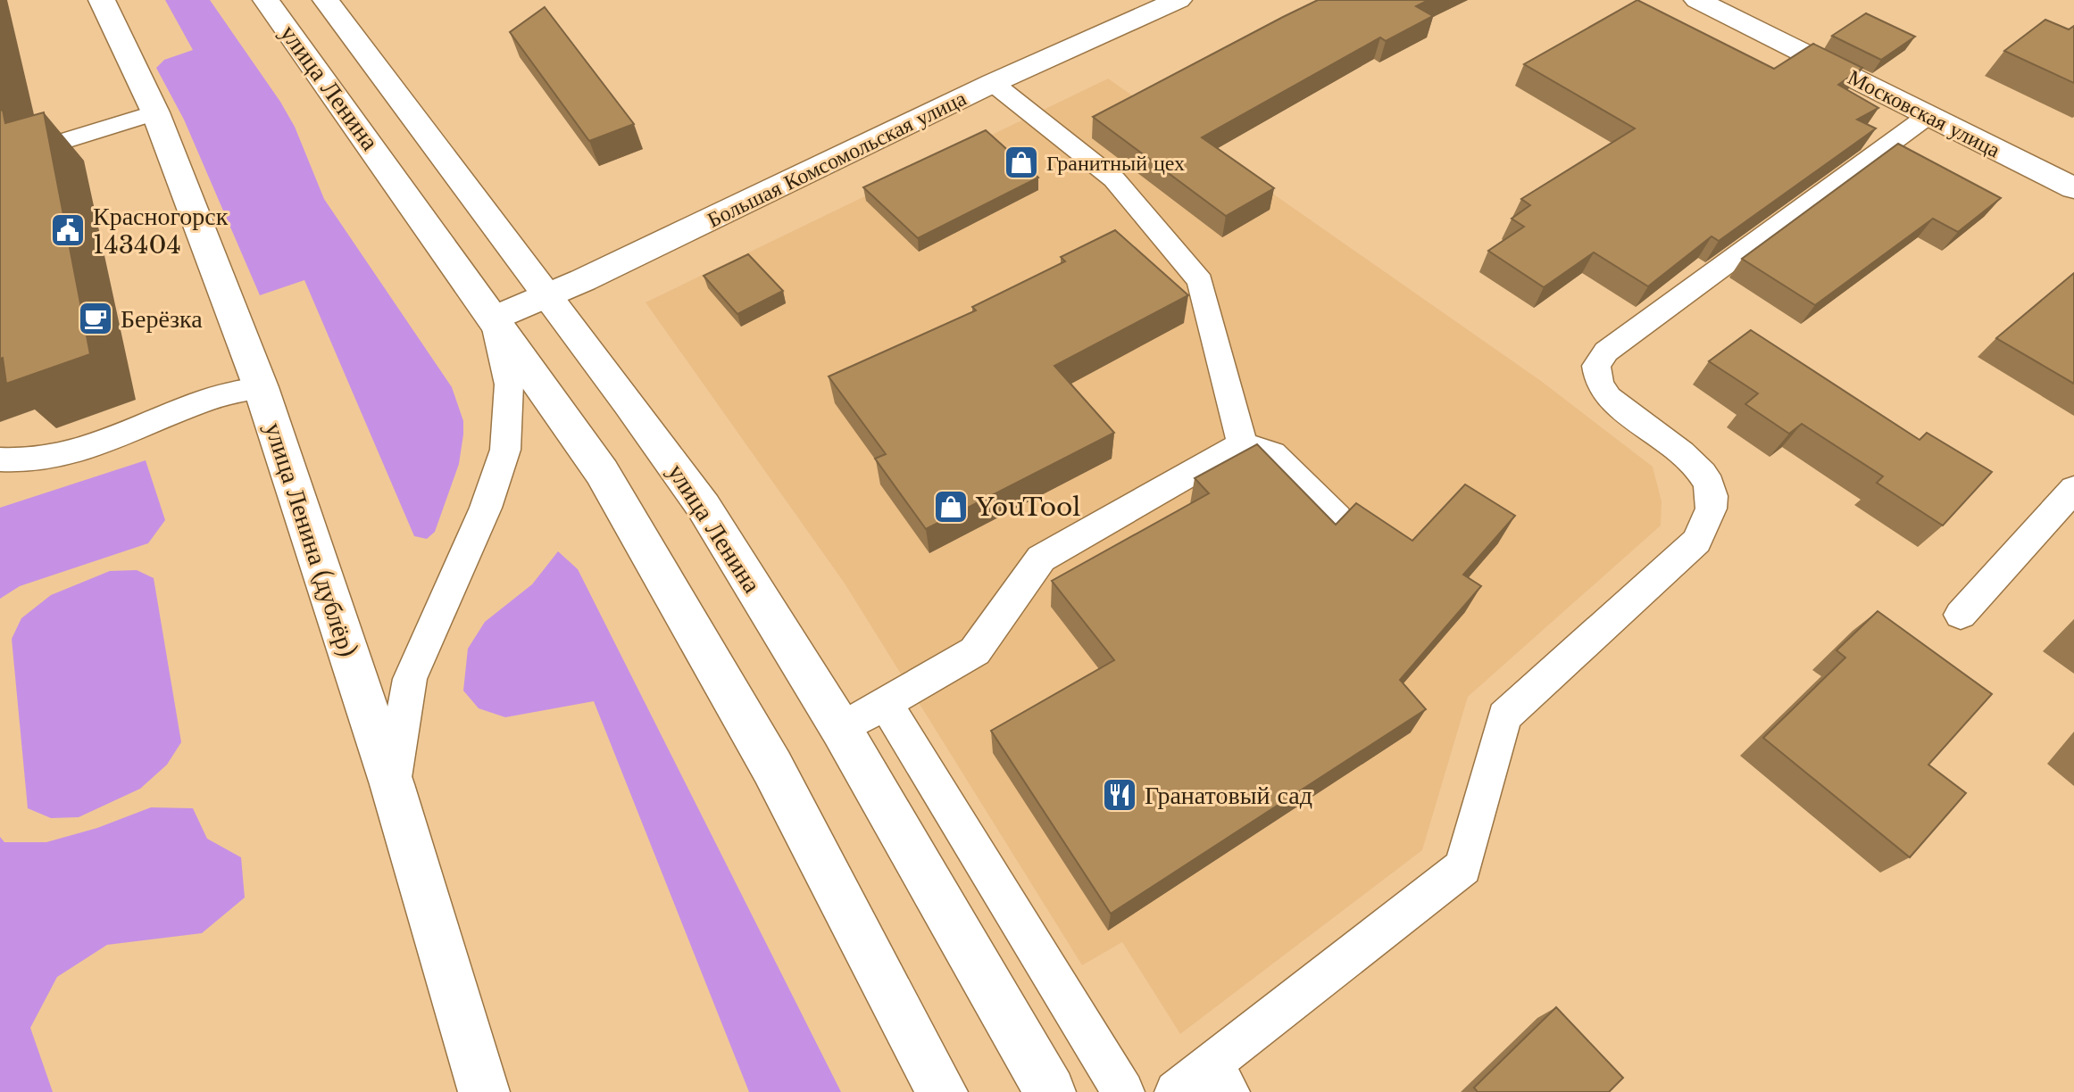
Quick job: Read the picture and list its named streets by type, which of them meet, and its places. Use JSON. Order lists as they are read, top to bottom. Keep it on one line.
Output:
{"streets":{"main road":["улица Ленина","Московская улица","Большая Комсомольская улица","улица Ленина (дублёр)"]},"crossings":[["улица Ленина","Большая Комсомольская улица"]],"places":{"shop":["Гранитный цех","YouTool"],"public building":["Красногорск 143404"],"cafe":["Берёзка"],"restaurant":["Гранатовый сад"]}}
